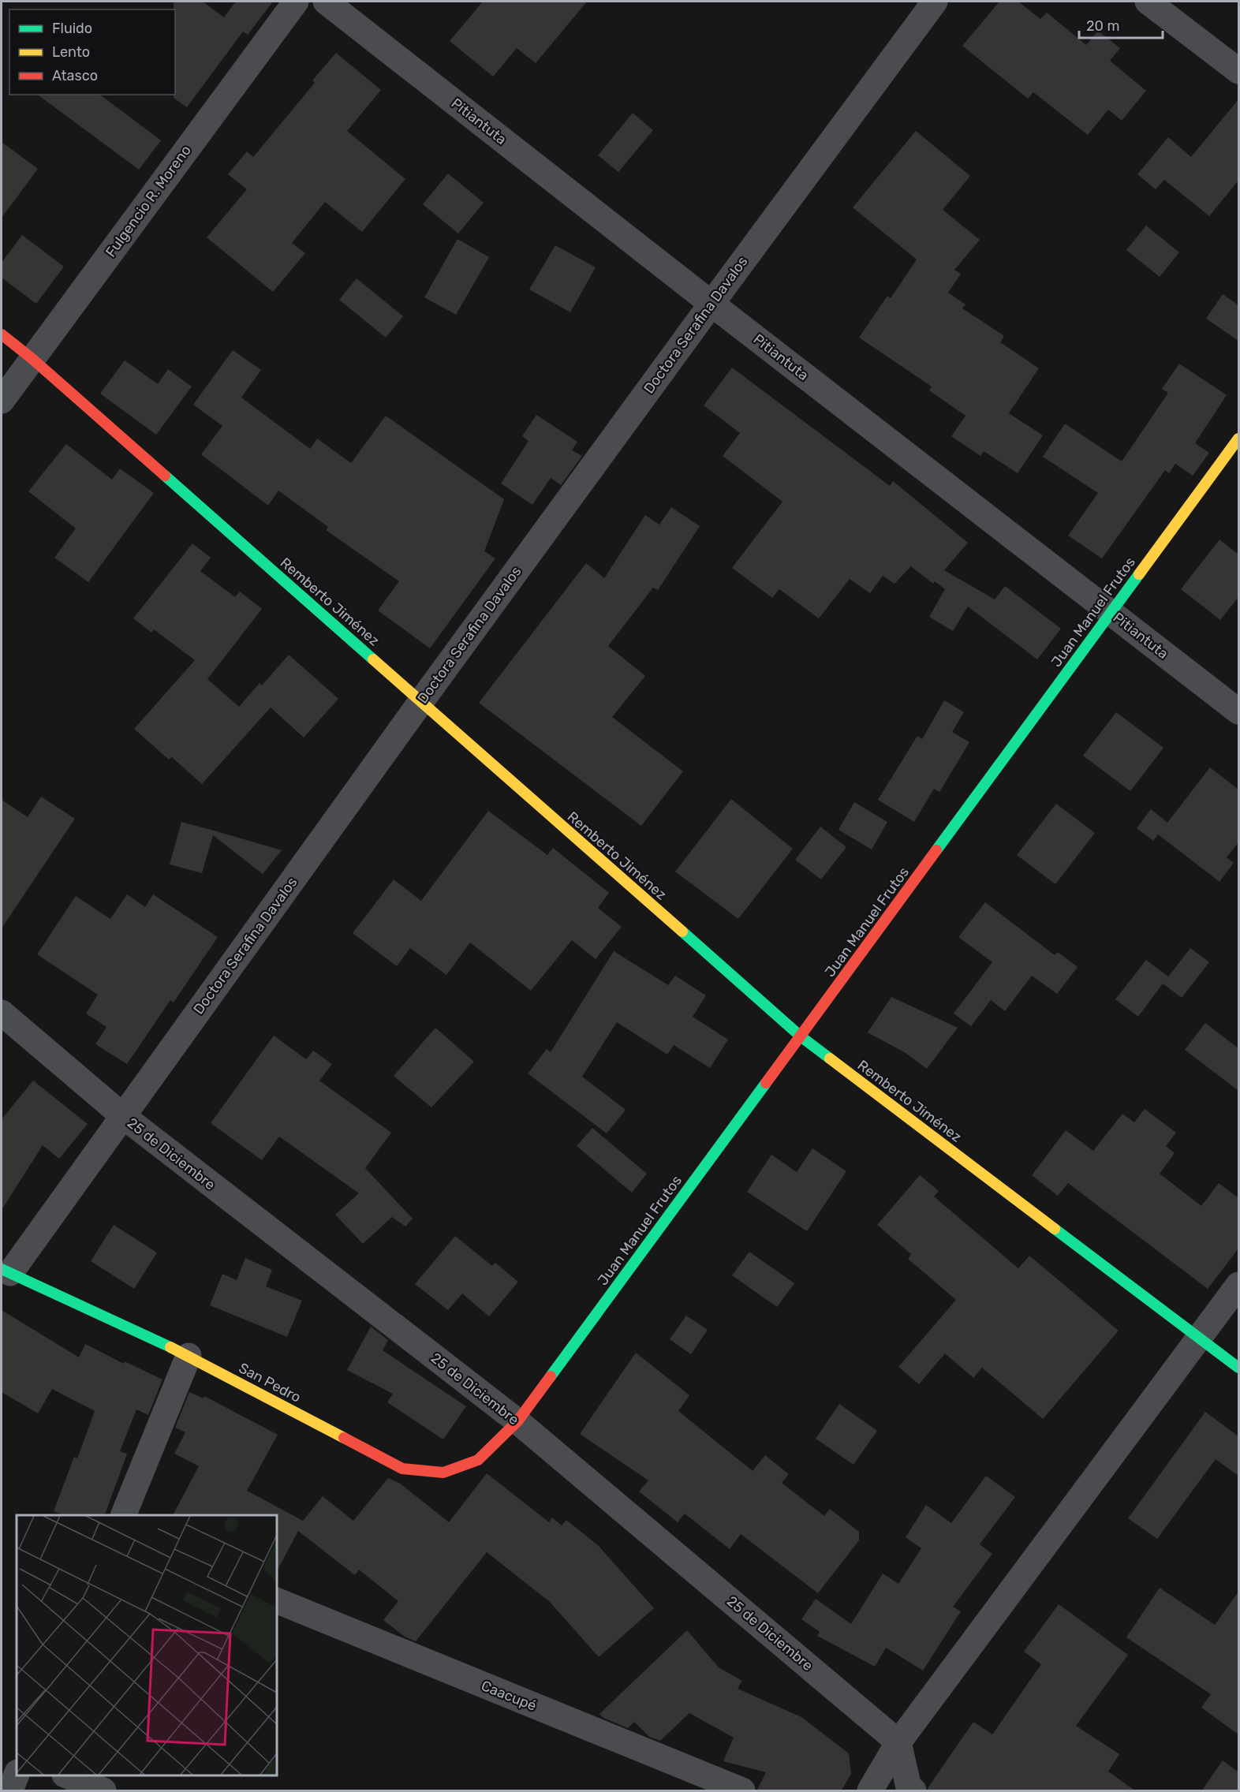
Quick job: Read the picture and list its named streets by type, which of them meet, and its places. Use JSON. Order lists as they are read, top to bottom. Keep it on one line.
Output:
{"streets":{"street":["Pitiantuta","Fulgencio R. Moreno","Doctora Serafina Davalos","Remberto Jiménez","Juan Manuel Frutos","25 de Diciembre","San Pedro","Caacupé"]},"crossings":[["Pitiantuta","Doctora Serafina Davalos"],["Pitiantuta","Juan Manuel Frutos"],["Fulgencio R. Moreno","Remberto Jiménez"],["Doctora Serafina Davalos","Remberto Jiménez"],["Doctora Serafina Davalos","25 de Diciembre"],["Doctora Serafina Davalos","San Pedro"],["Remberto Jiménez","Juan Manuel Frutos"],["Juan Manuel Frutos","25 de Diciembre"],["Juan Manuel Frutos","San Pedro"],["25 de Diciembre","San Pedro"]],"legend":["Fluido","Lento","Atasco"],"scale_bar":"20 m"}
